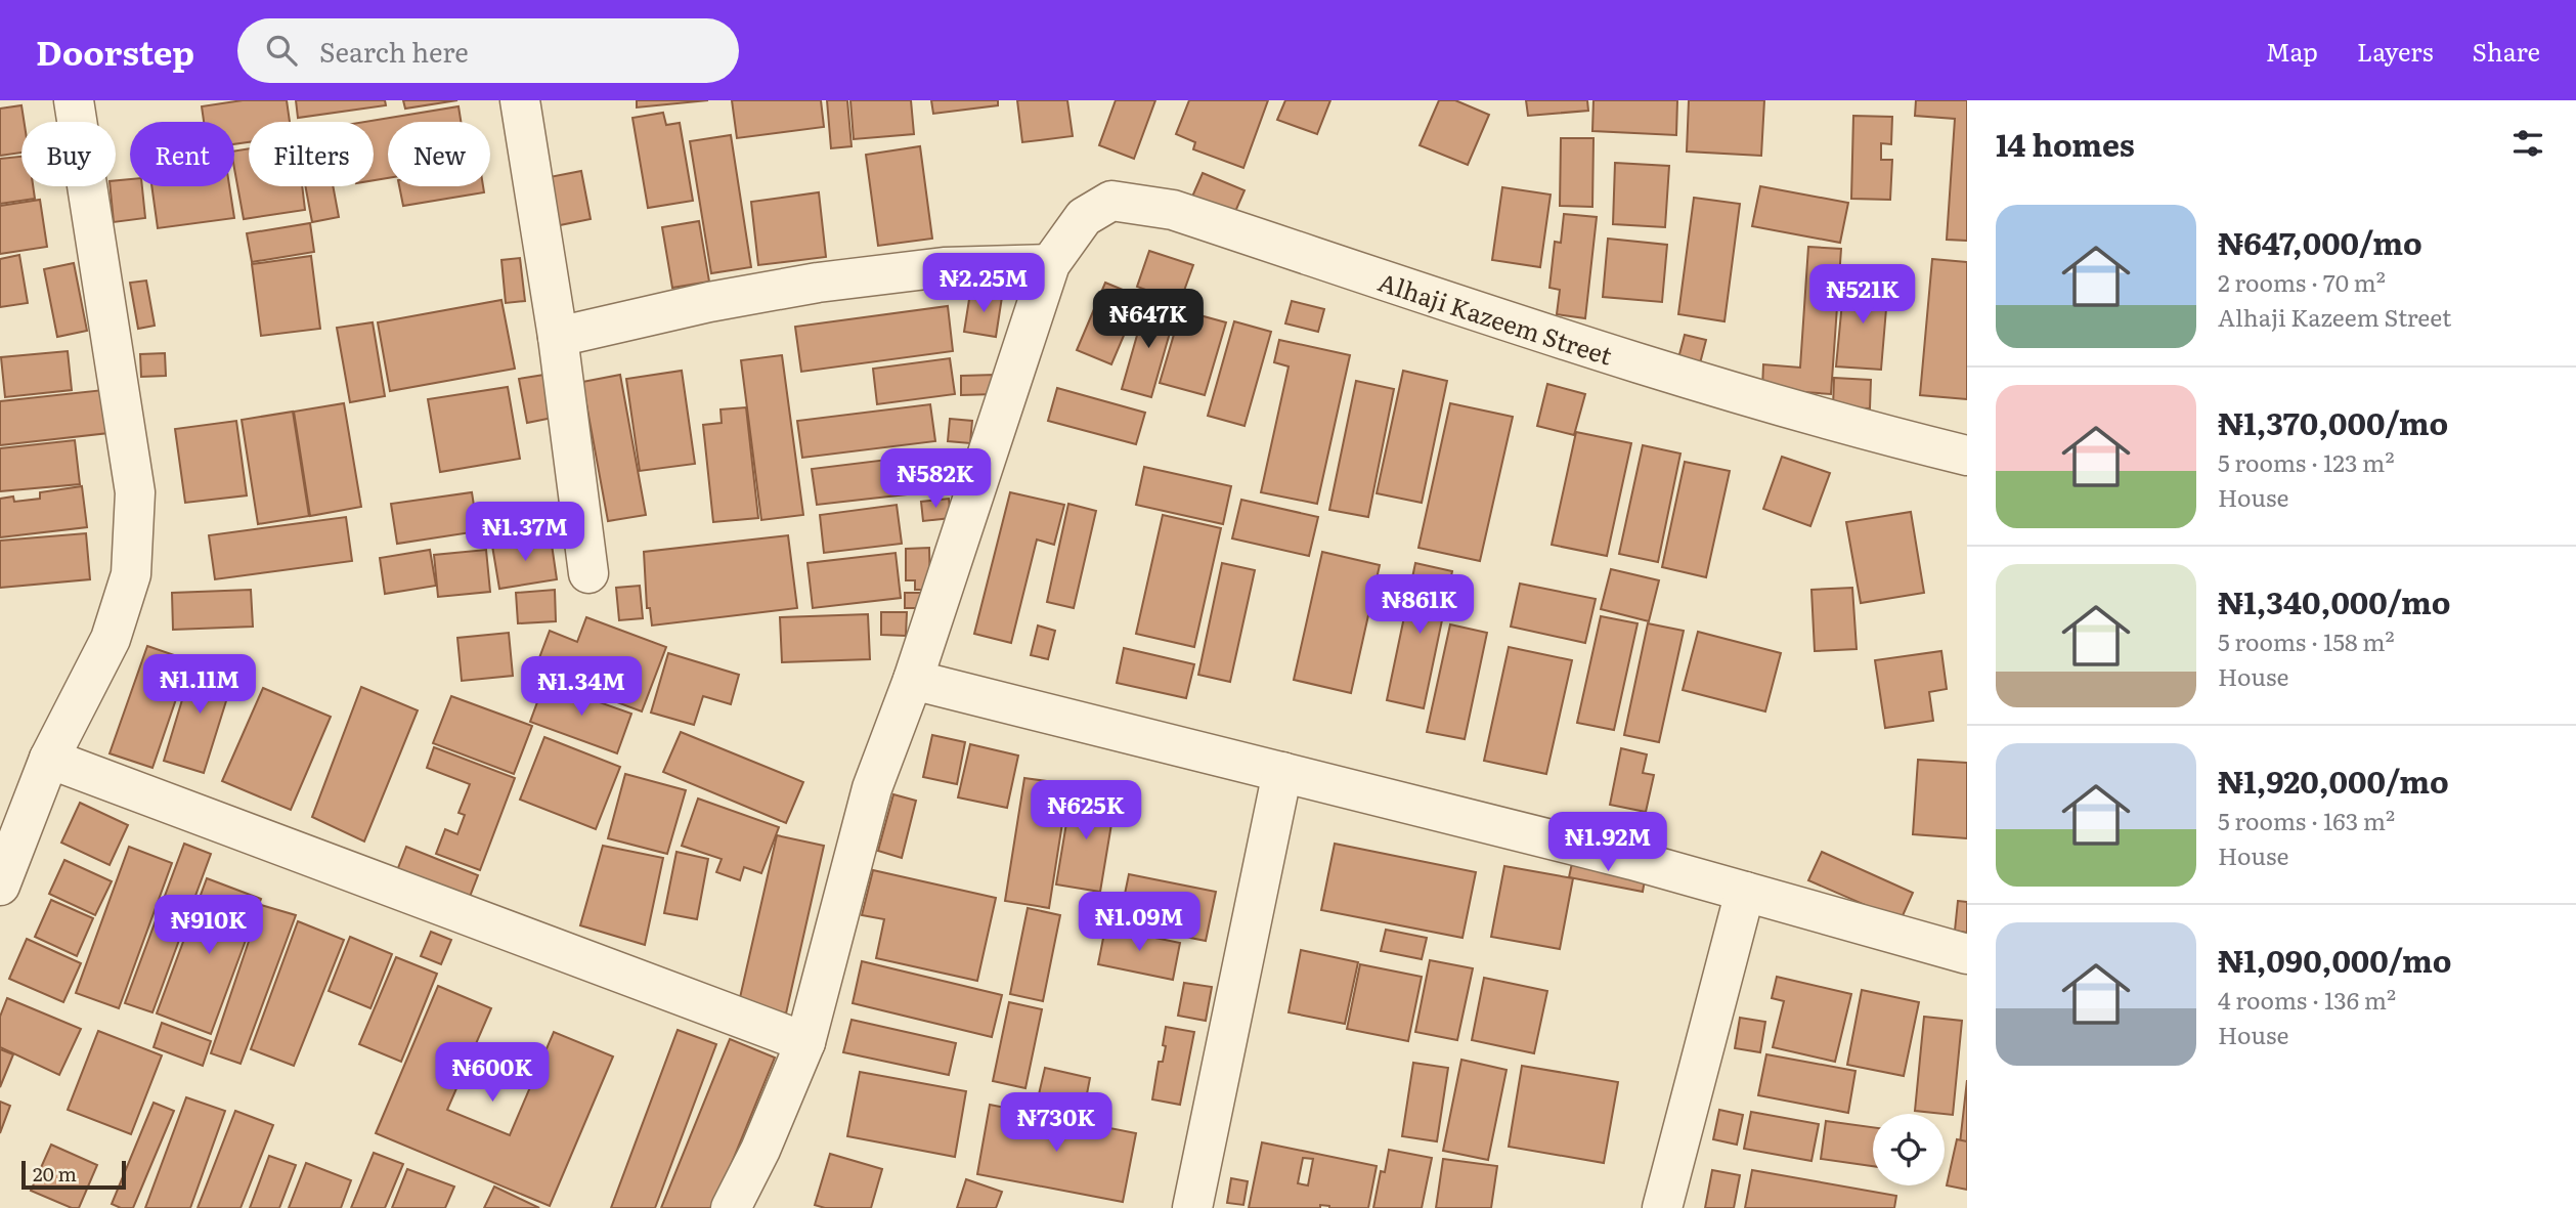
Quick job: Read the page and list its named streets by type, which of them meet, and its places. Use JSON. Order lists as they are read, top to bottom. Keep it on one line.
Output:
{"streets":{"street":["Alhaji Kazeem Street"]},"scale_bar":"20 m","page":{"header":"Doorstep","search":"Search here","nav":["Map","Layers","Share"],"heading":"14 homes","chip":["Buy","Rent","Filters","New"],"list":[{"name":"₦647,000/mo","note":"2 rooms · 70 m² · Alhaji Kazeem Street"},{"name":"₦1,370,000/mo","note":"5 rooms · 123 m² · House"},{"name":"₦1,340,000/mo","note":"5 rooms · 158 m² · House"},{"name":"₦1,920,000/mo","note":"5 rooms · 163 m² · House"},{"name":"₦1,090,000/mo","note":"4 rooms · 136 m² · House"}],"price":["₦2.25M","₦521K","₦647K","₦582K","₦1.37M","₦861K","₦1.11M","₦1.34M","₦625K","₦1.92M","₦1.09M","₦910K","₦600K","₦730K"],"scale":"20 m"}}
